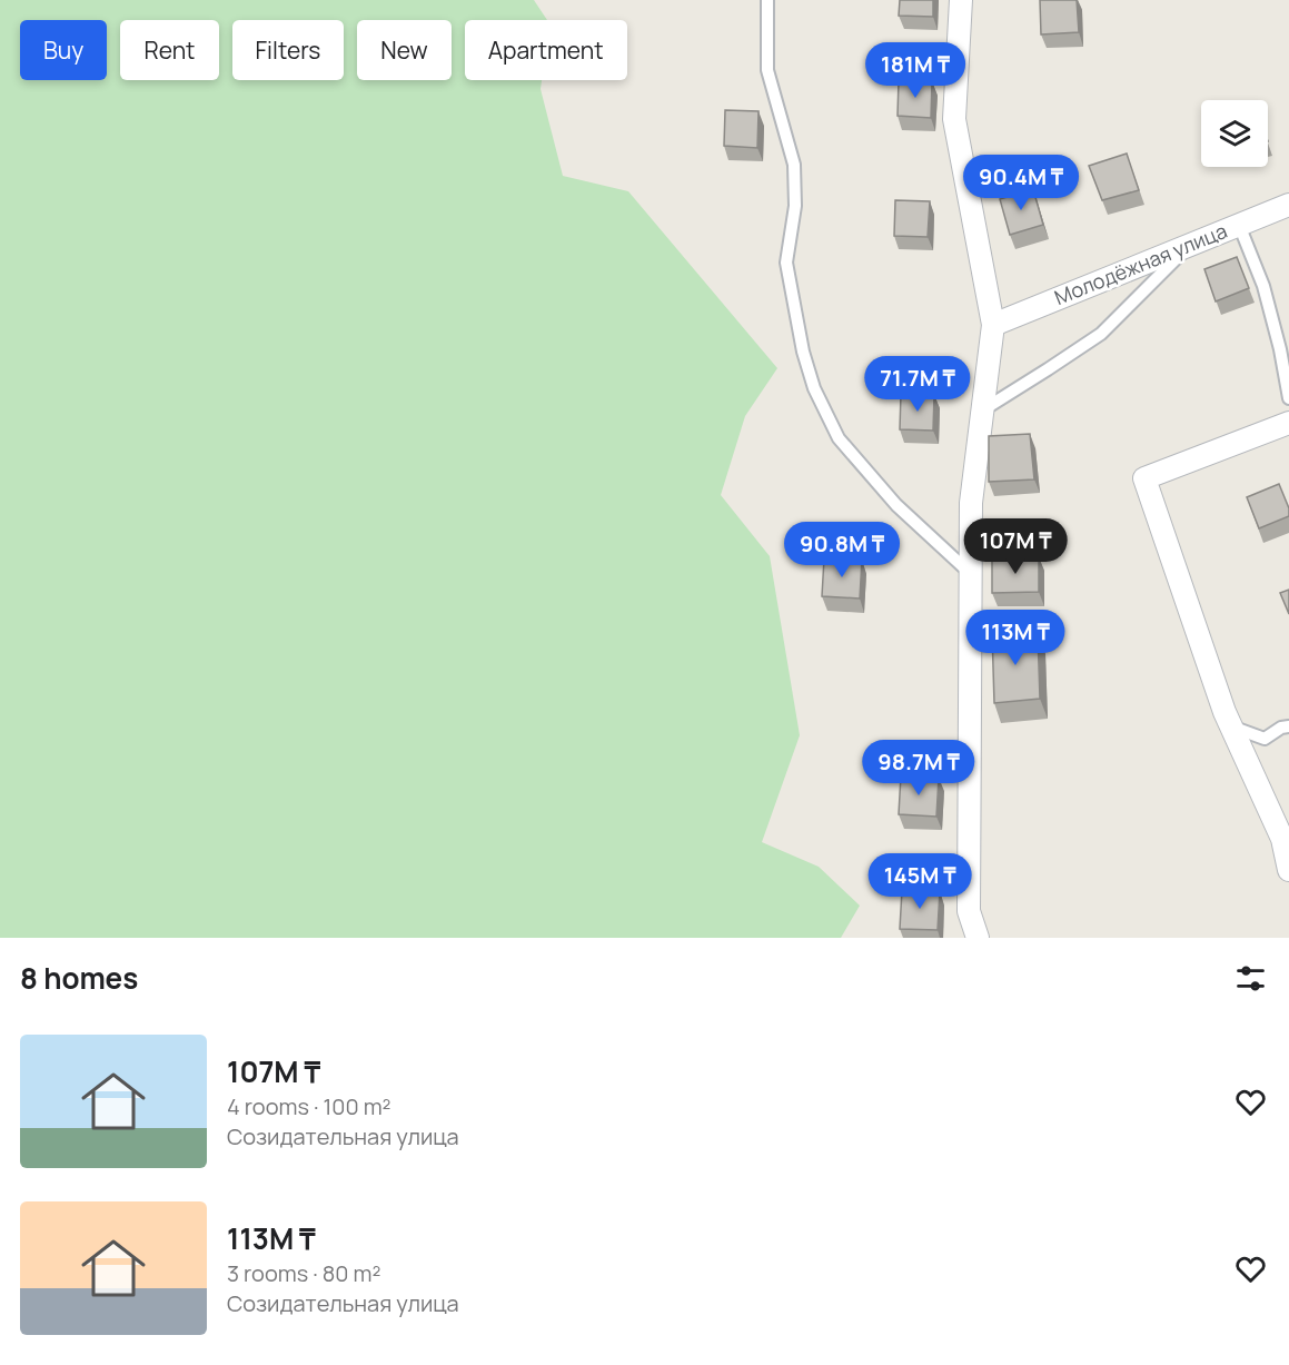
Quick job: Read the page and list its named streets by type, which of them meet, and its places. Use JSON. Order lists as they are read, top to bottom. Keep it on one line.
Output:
{"streets":{"street":["Молодёжная улица"]},"page":{"chip":["Buy","Rent","Filters","New","Apartment"],"price":["181M ₸","90.4M ₸","71.7M ₸","107M ₸","90.8M ₸","113M ₸","98.7M ₸","145M ₸"],"heading":"8 homes","list":[{"name":"107M ₸","note":"4 rooms · 100 m² · Созидательная улица"},{"name":"113M ₸","note":"3 rooms · 80 m² · Созидательная улица"}]}}
